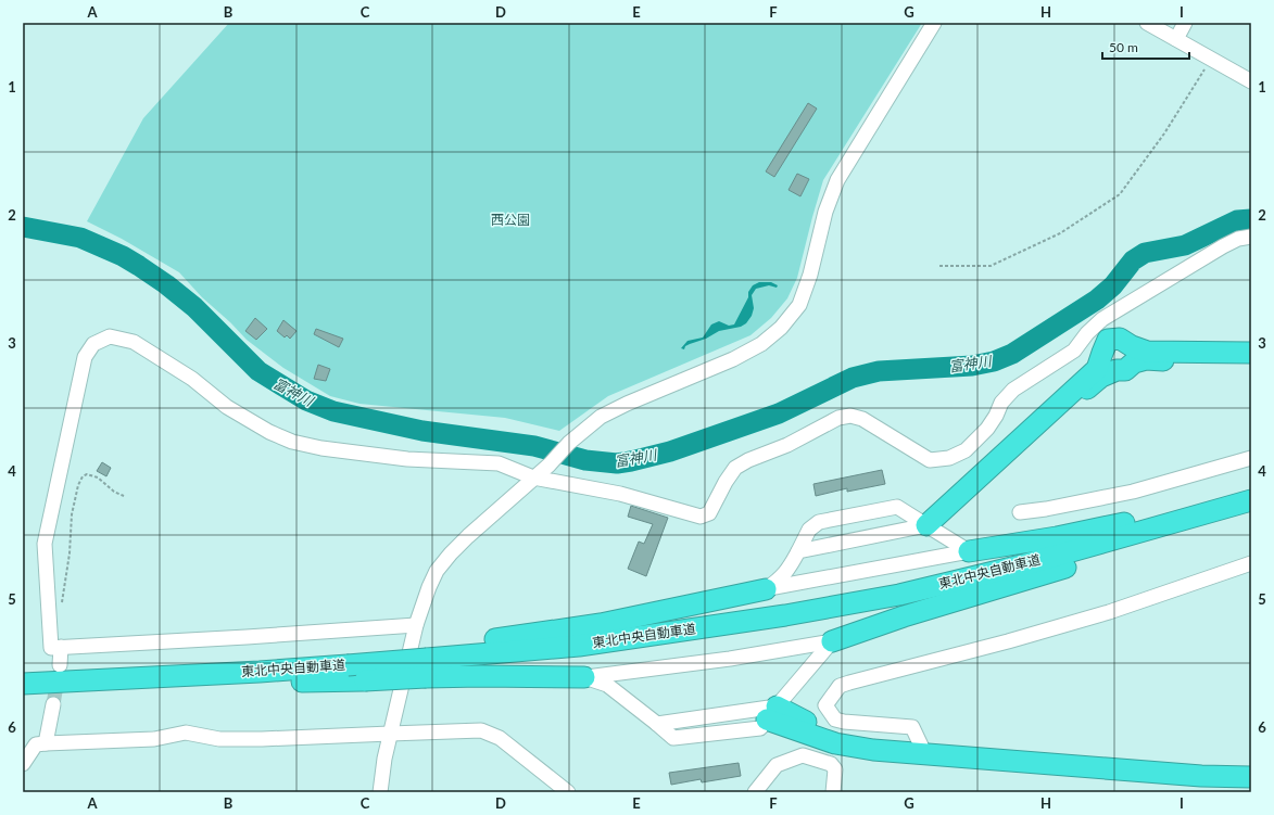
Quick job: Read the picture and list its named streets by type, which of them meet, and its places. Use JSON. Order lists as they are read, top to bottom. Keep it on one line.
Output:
{"streets":{"highway":["東北中央自動車道"]},"water":["富神川"],"parks":["西公園"],"scale_bar":"50 m","grid":{"columns":["A","B","C","D","E","F","G","H","I"],"rows":["1","2","3","4","5","6"]}}
